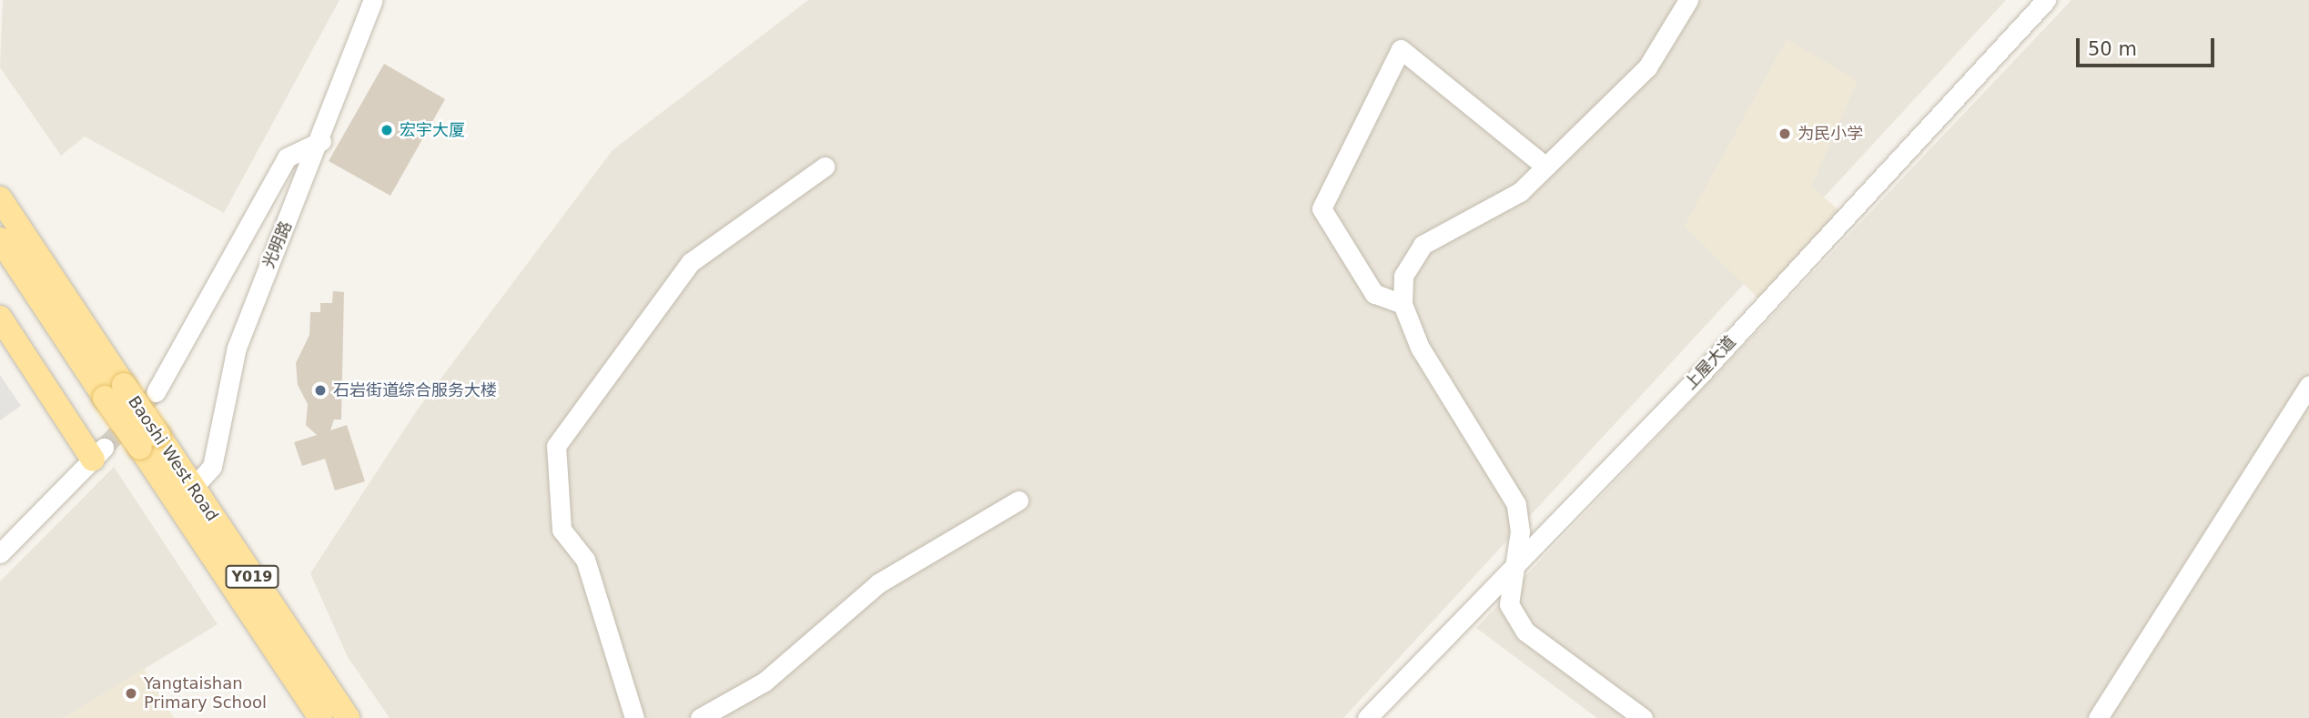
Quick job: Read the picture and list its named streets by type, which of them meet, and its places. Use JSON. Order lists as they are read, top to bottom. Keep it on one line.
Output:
{"streets":{"main road":["Baoshi West Road","Y019"],"street":["光明路","上屋大道"]},"crossings":[["光明路","Baoshi West Road"]],"places":["宏宇大厦","为民小学","石岩街道综合服务大楼","Yangtaishan Primary School"],"scale_bar":"50 m"}
